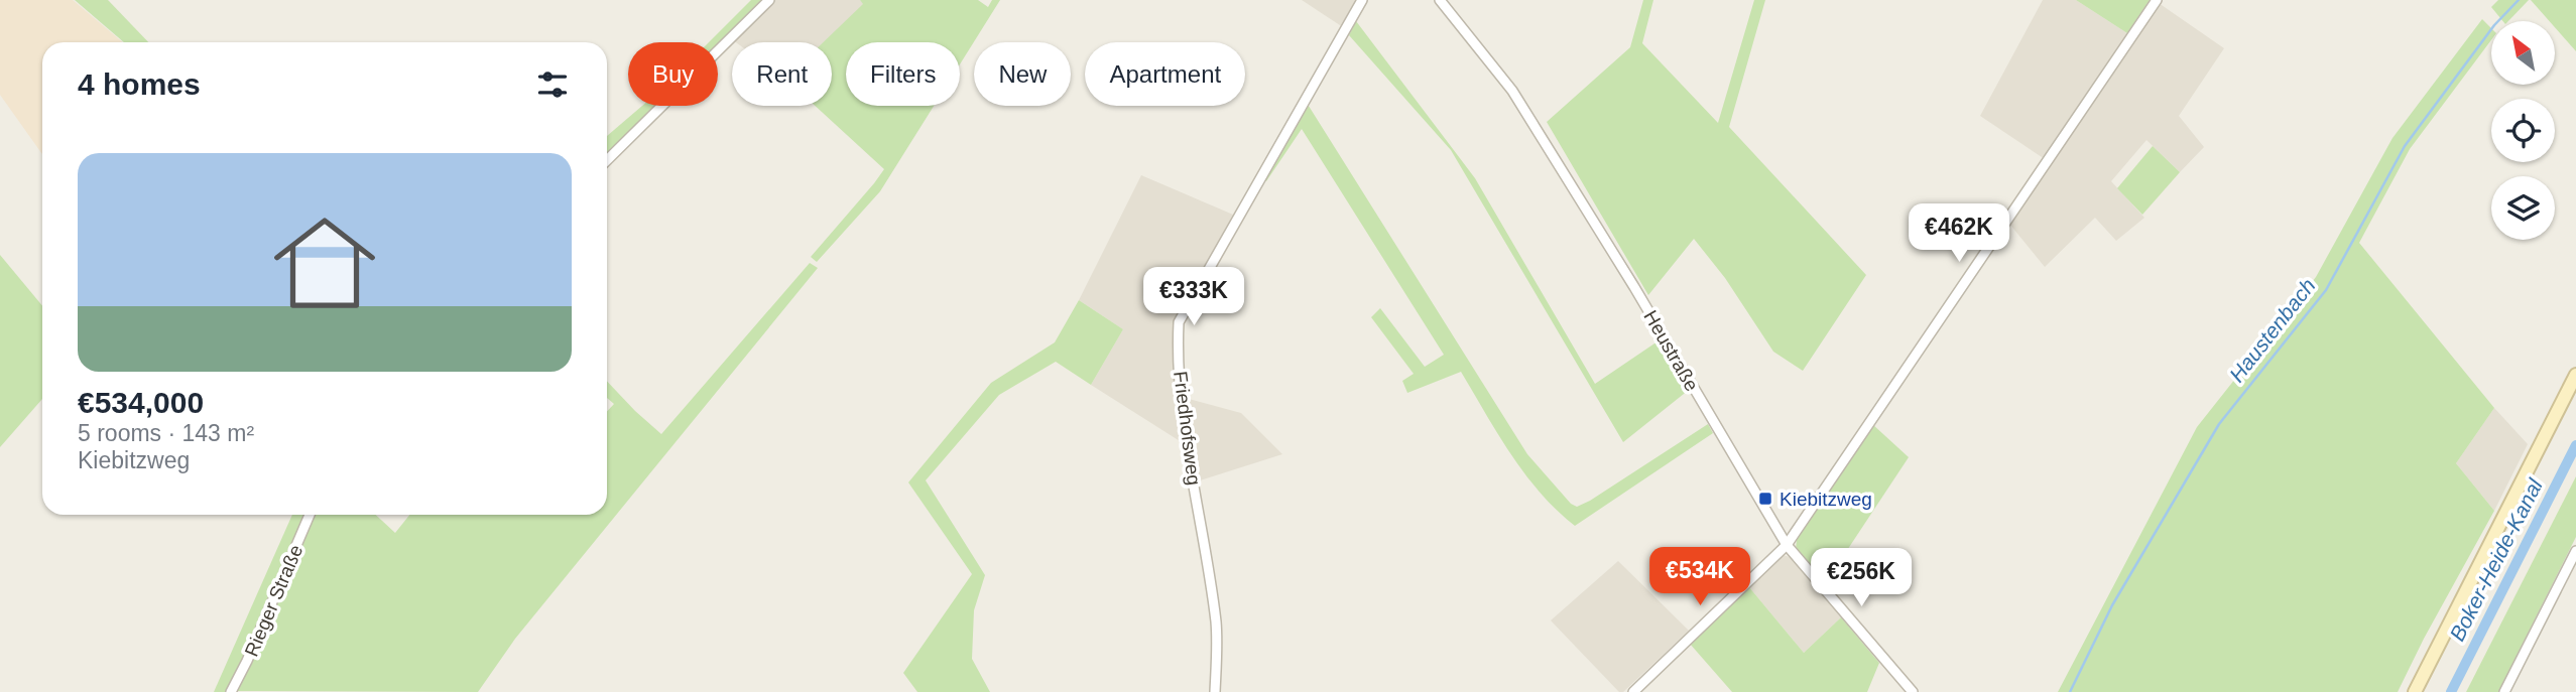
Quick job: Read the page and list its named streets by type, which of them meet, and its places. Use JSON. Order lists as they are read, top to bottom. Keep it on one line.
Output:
{"streets":{"street":["Heustraße","Friedhofsweg","Rieger Straße"]},"water":["Haustenbach","Boker-Heide-Kanal"],"places":{"transit":["Kiebitzweg"]},"north":"top left","page":{"chip":["Buy","Rent","Filters","New","Apartment"],"heading":"4 homes","list":[{"name":"€534,000","note":"5 rooms · 143 m² · Kiebitzweg"}],"price":["€462K","€333K","€534K","€256K"]}}
